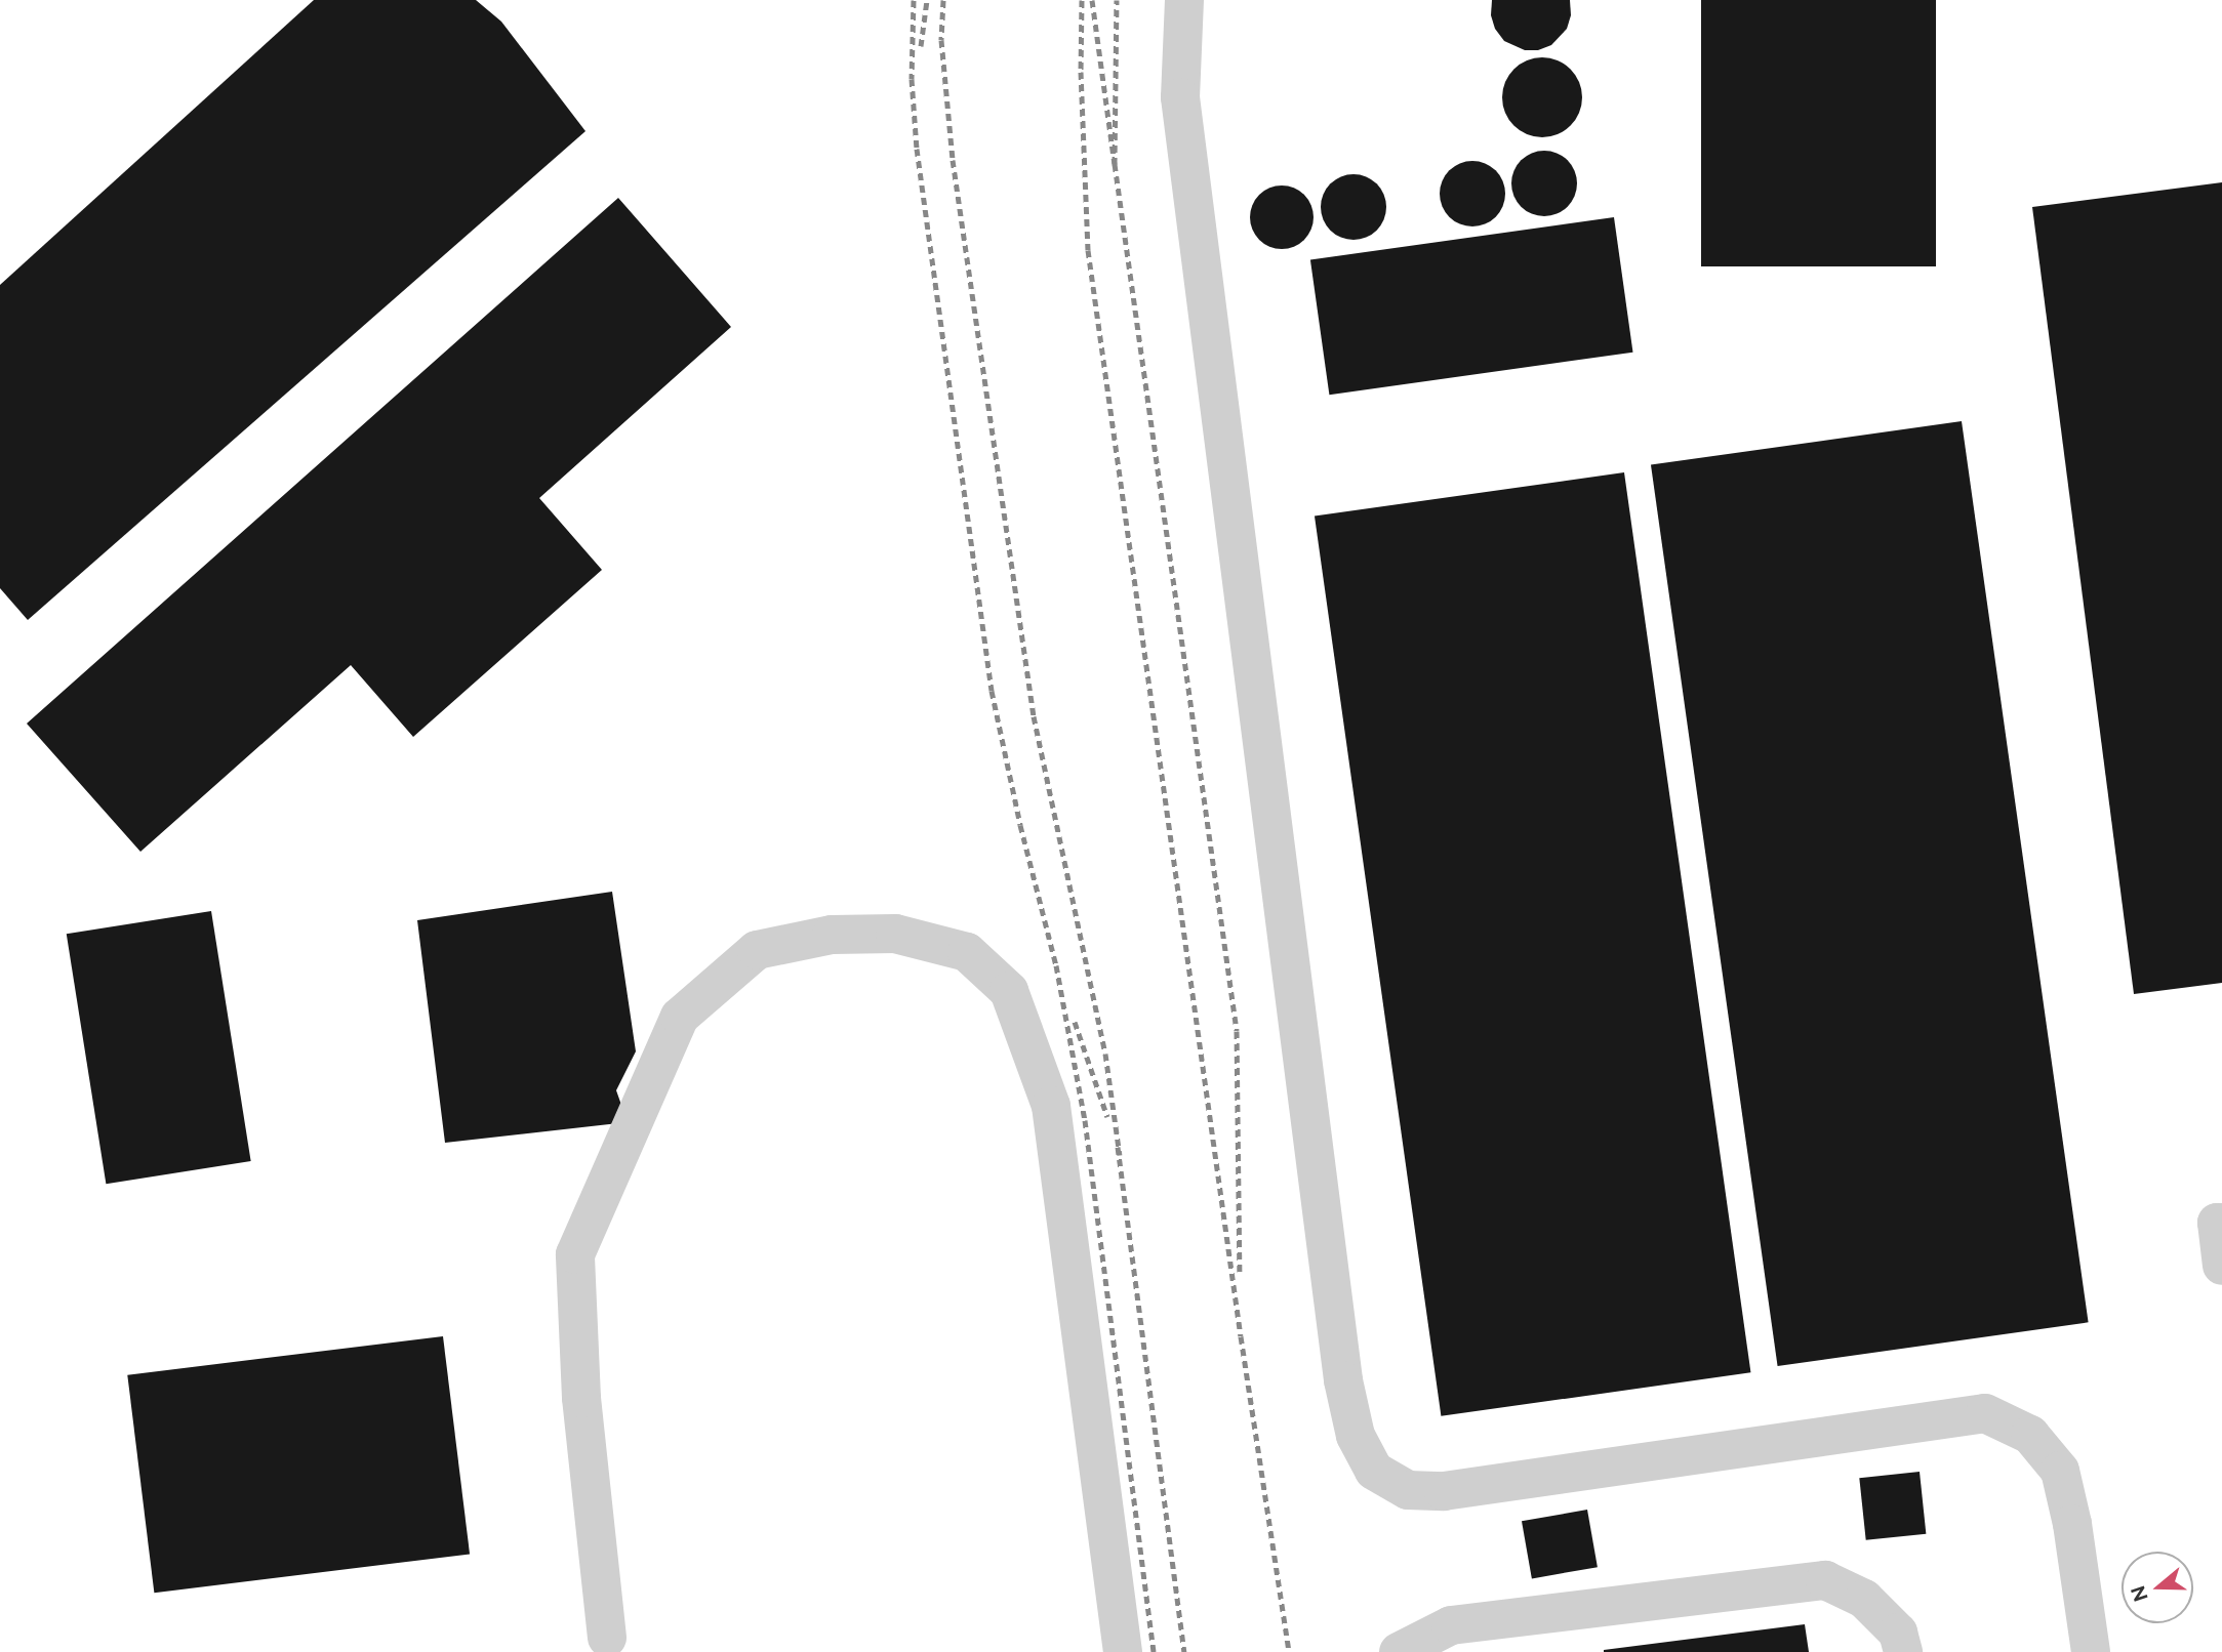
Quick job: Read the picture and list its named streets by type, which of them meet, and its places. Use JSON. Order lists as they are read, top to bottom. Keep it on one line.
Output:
{"north":"left"}
